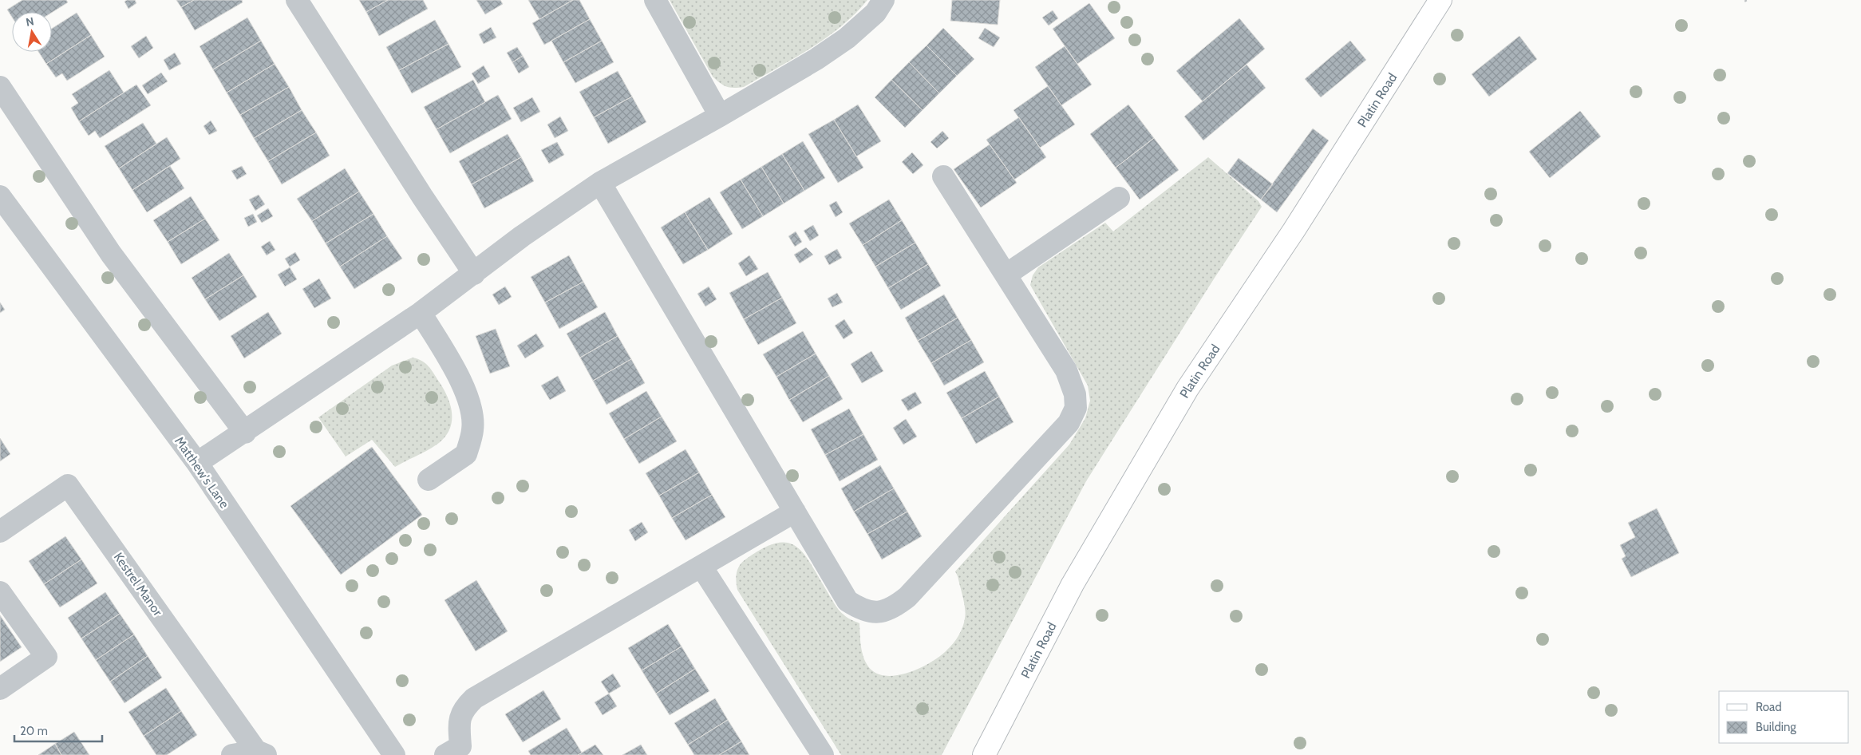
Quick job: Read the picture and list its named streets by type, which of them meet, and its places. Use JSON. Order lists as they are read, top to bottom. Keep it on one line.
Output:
{"streets":{"main road":["Platin Road"],"street":["Matthew's Lane","Kestrel Manor"]},"legend":["Road","Building"],"scale_bar":"20 m","north":"top"}
